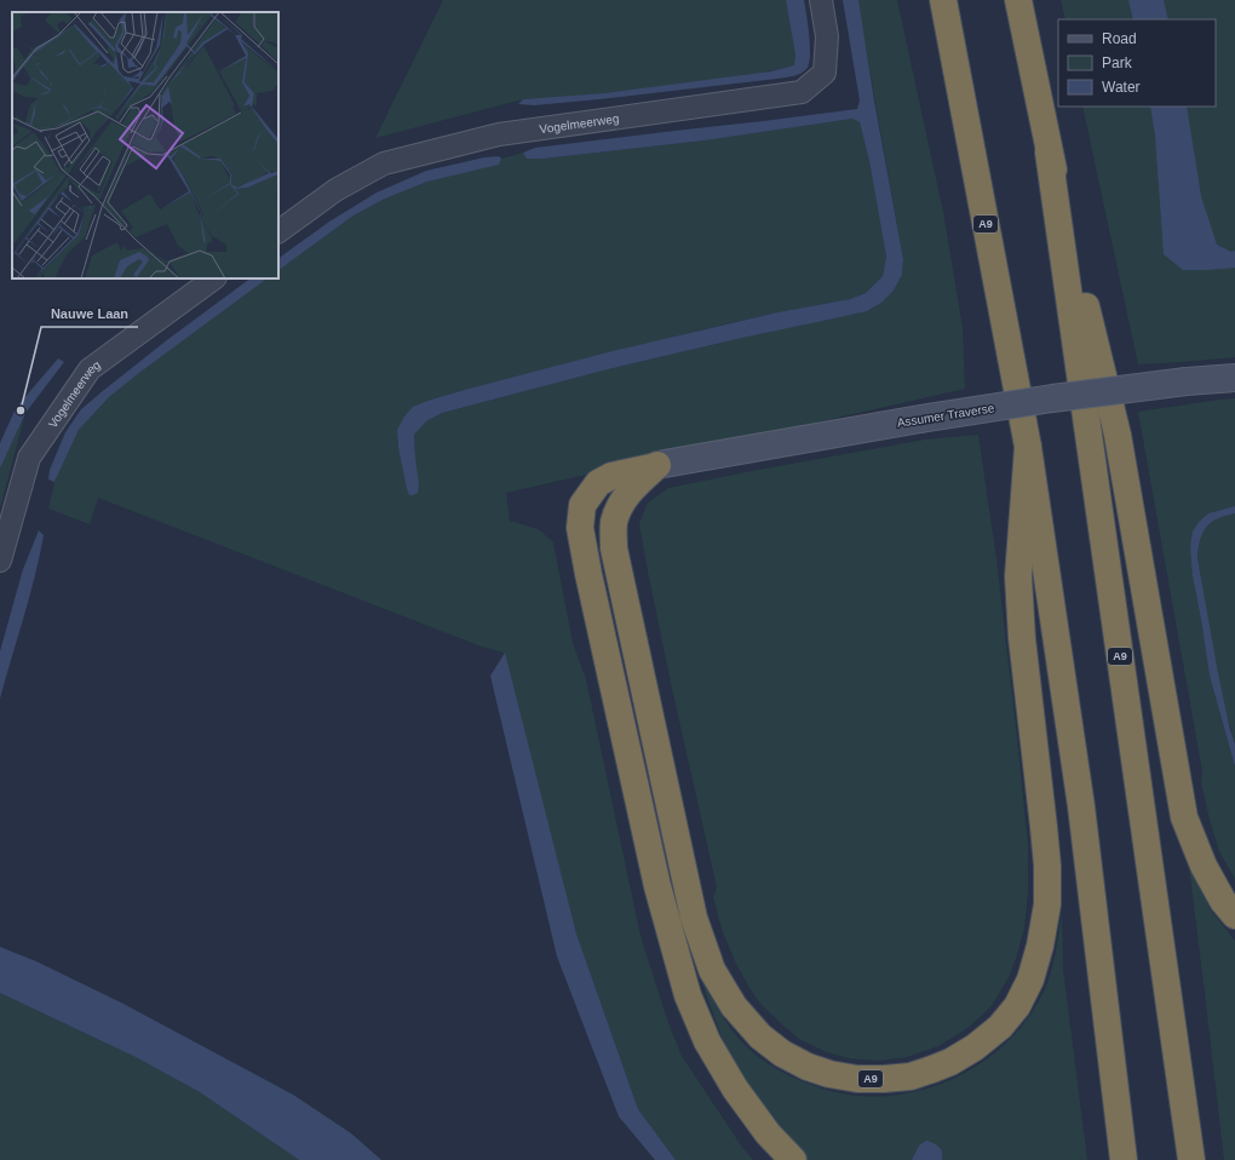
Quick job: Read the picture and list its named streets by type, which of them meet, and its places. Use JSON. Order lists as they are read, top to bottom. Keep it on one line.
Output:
{"streets":{"highway":["A9"],"main road":["Assumer Traverse"],"street":["Vogelmeerweg"]},"crossings":[["A9","Assumer Traverse"]],"places":["Nauwe Laan"],"legend":["Road","Park","Water"]}
